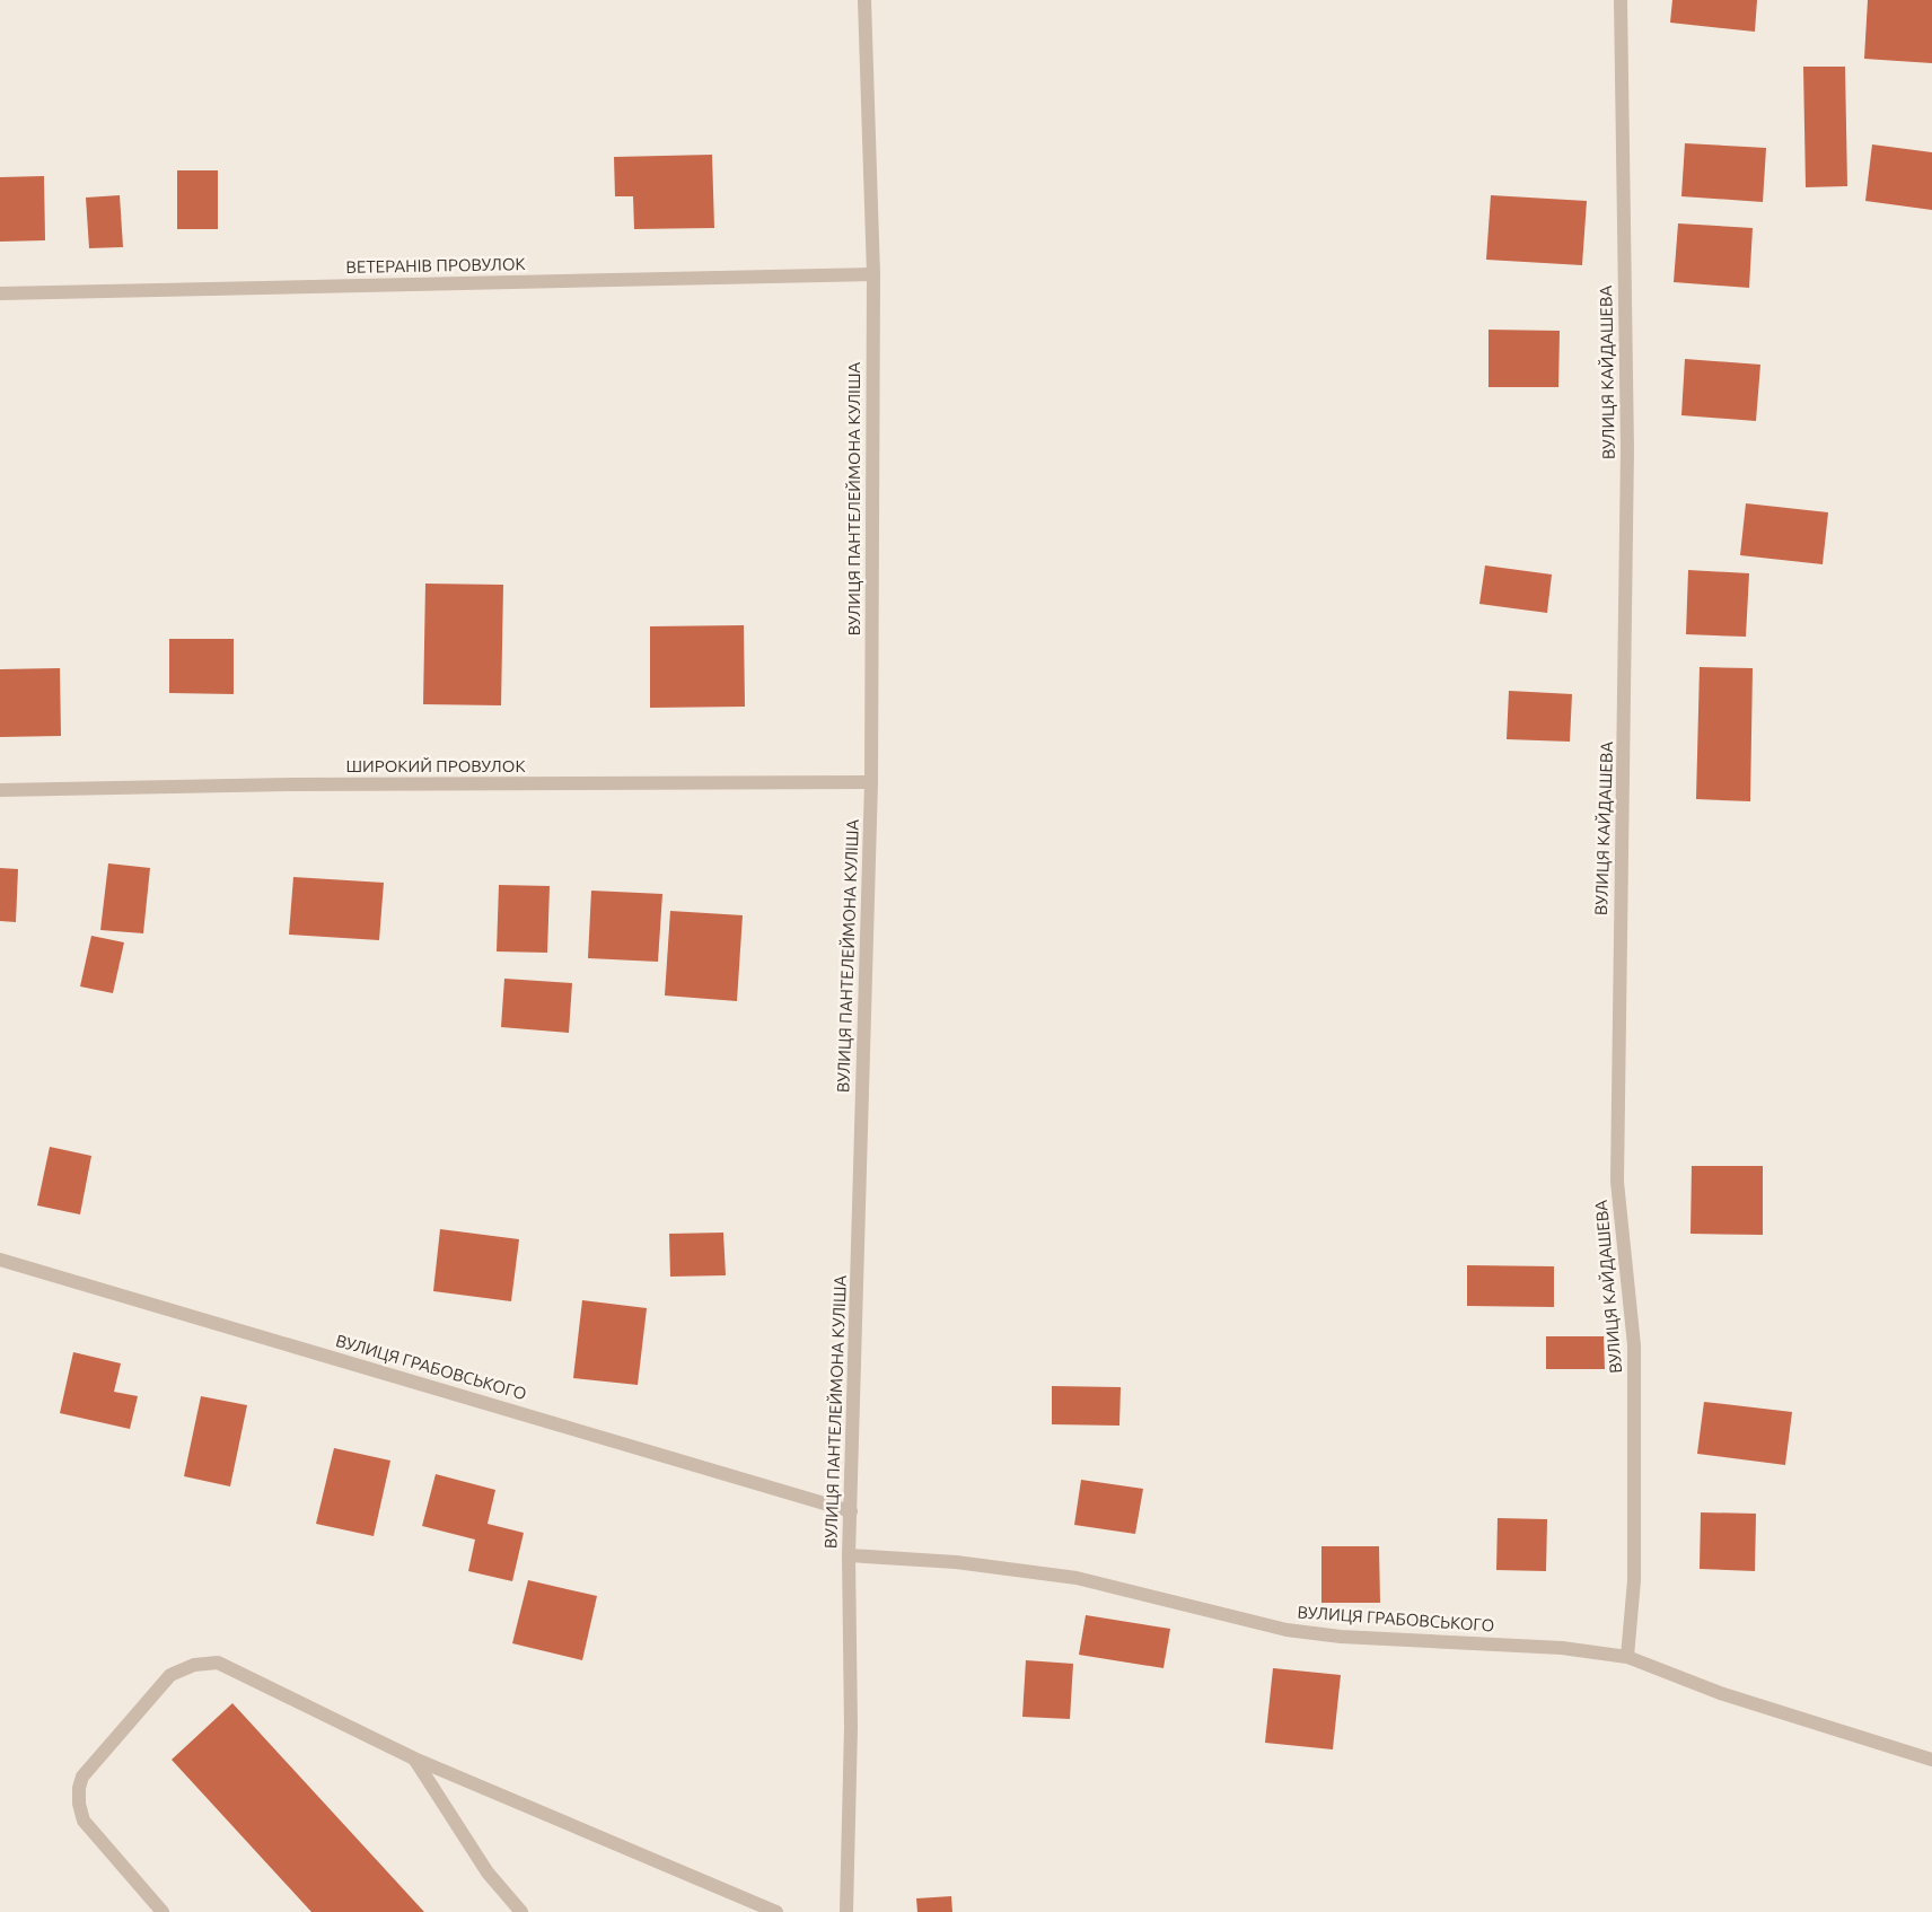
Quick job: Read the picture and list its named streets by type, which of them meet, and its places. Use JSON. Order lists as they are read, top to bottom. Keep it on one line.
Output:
{"streets":{"street":["ВЕТЕРАНІВ ПРОВУЛОК","ВУЛИЦЯ КАЙДАШЕВА","ВУЛИЦЯ ПАНТЕЛЕЙМОНА КУЛІША","ШИРОКИЙ ПРОВУЛОК","ВУЛИЦЯ ГРАБОВСЬКОГО"]},"crossings":[["ВЕТЕРАНІВ ПРОВУЛОК","ВУЛИЦЯ ПАНТЕЛЕЙМОНА КУЛІША"],["ВУЛИЦЯ КАЙДАШЕВА","ВУЛИЦЯ ГРАБОВСЬКОГО"],["ВУЛИЦЯ ПАНТЕЛЕЙМОНА КУЛІША","ШИРОКИЙ ПРОВУЛОК"],["ВУЛИЦЯ ПАНТЕЛЕЙМОНА КУЛІША","ВУЛИЦЯ ГРАБОВСЬКОГО"]]}
